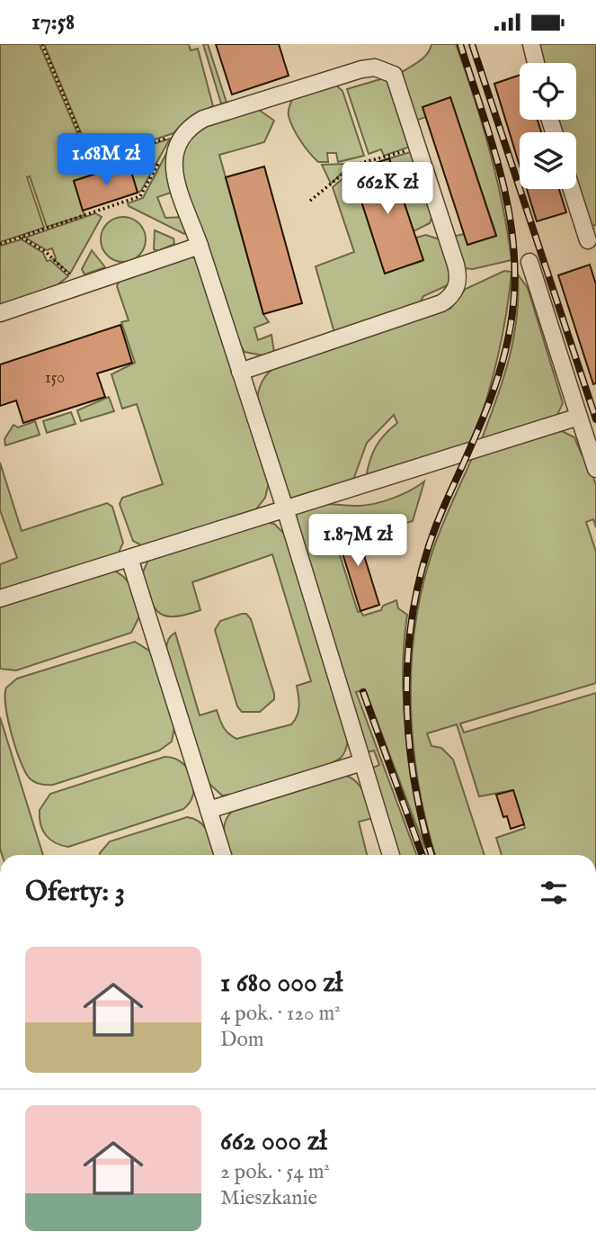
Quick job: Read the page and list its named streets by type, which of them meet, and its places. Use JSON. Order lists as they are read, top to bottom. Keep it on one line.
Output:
{"house_numbers":["150"],"page":{"status":"17:58","price":["1.68M zł","662K zł","1.87M zł"],"heading":"Oferty: 3","list":[{"name":"1 680 000 zł","note":"4 pok. · 120 m² · Dom"},{"name":"662 000 zł","note":"2 pok. · 54 m² · Mieszkanie"}]}}
